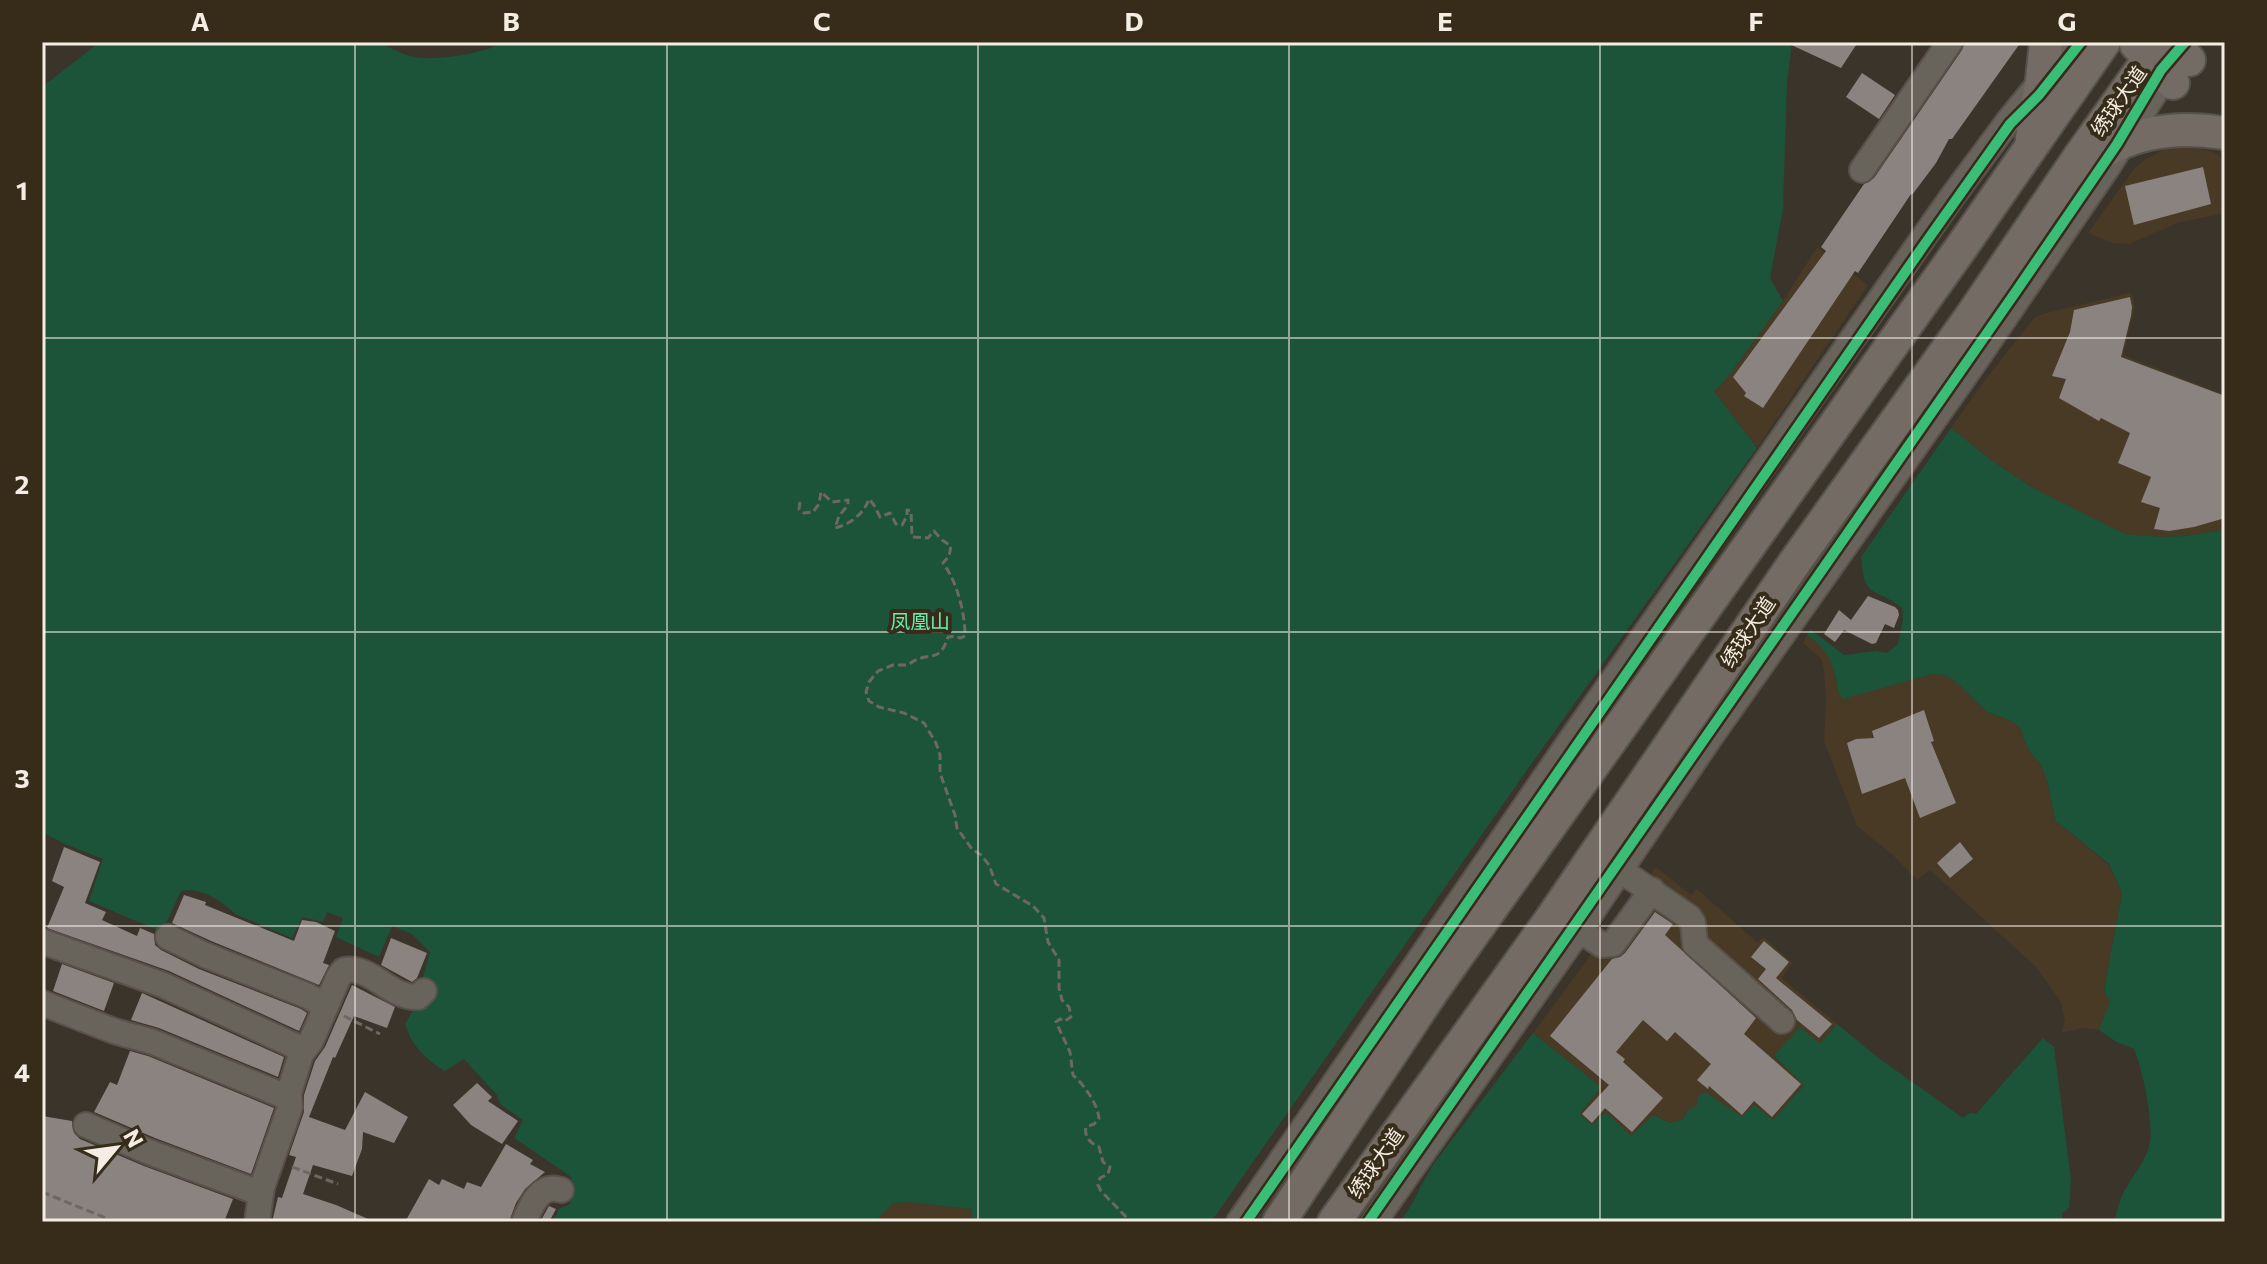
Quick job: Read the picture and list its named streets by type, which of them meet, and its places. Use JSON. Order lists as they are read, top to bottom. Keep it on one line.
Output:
{"streets":{"main road":["绣球大道"]},"parks":["凤凰山"],"north":"top right","grid":{"columns":["A","B","C","D","E","F","G"],"rows":["1","2","3","4"]}}
